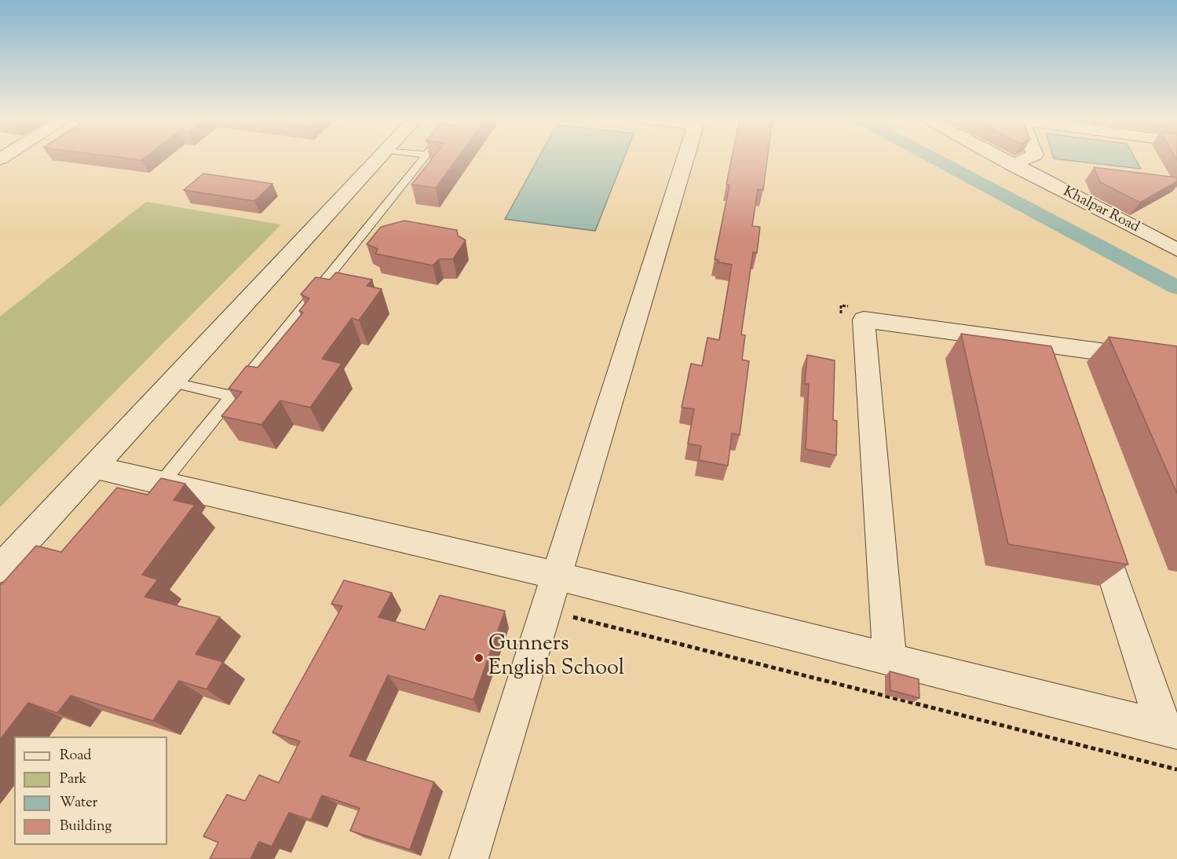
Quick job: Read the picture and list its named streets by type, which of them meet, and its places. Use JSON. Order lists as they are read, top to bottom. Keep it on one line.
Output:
{"streets":{"street":["Khalpar Road"]},"places":["Gunners English School"],"legend":["Road","Park","Water","Building"]}
